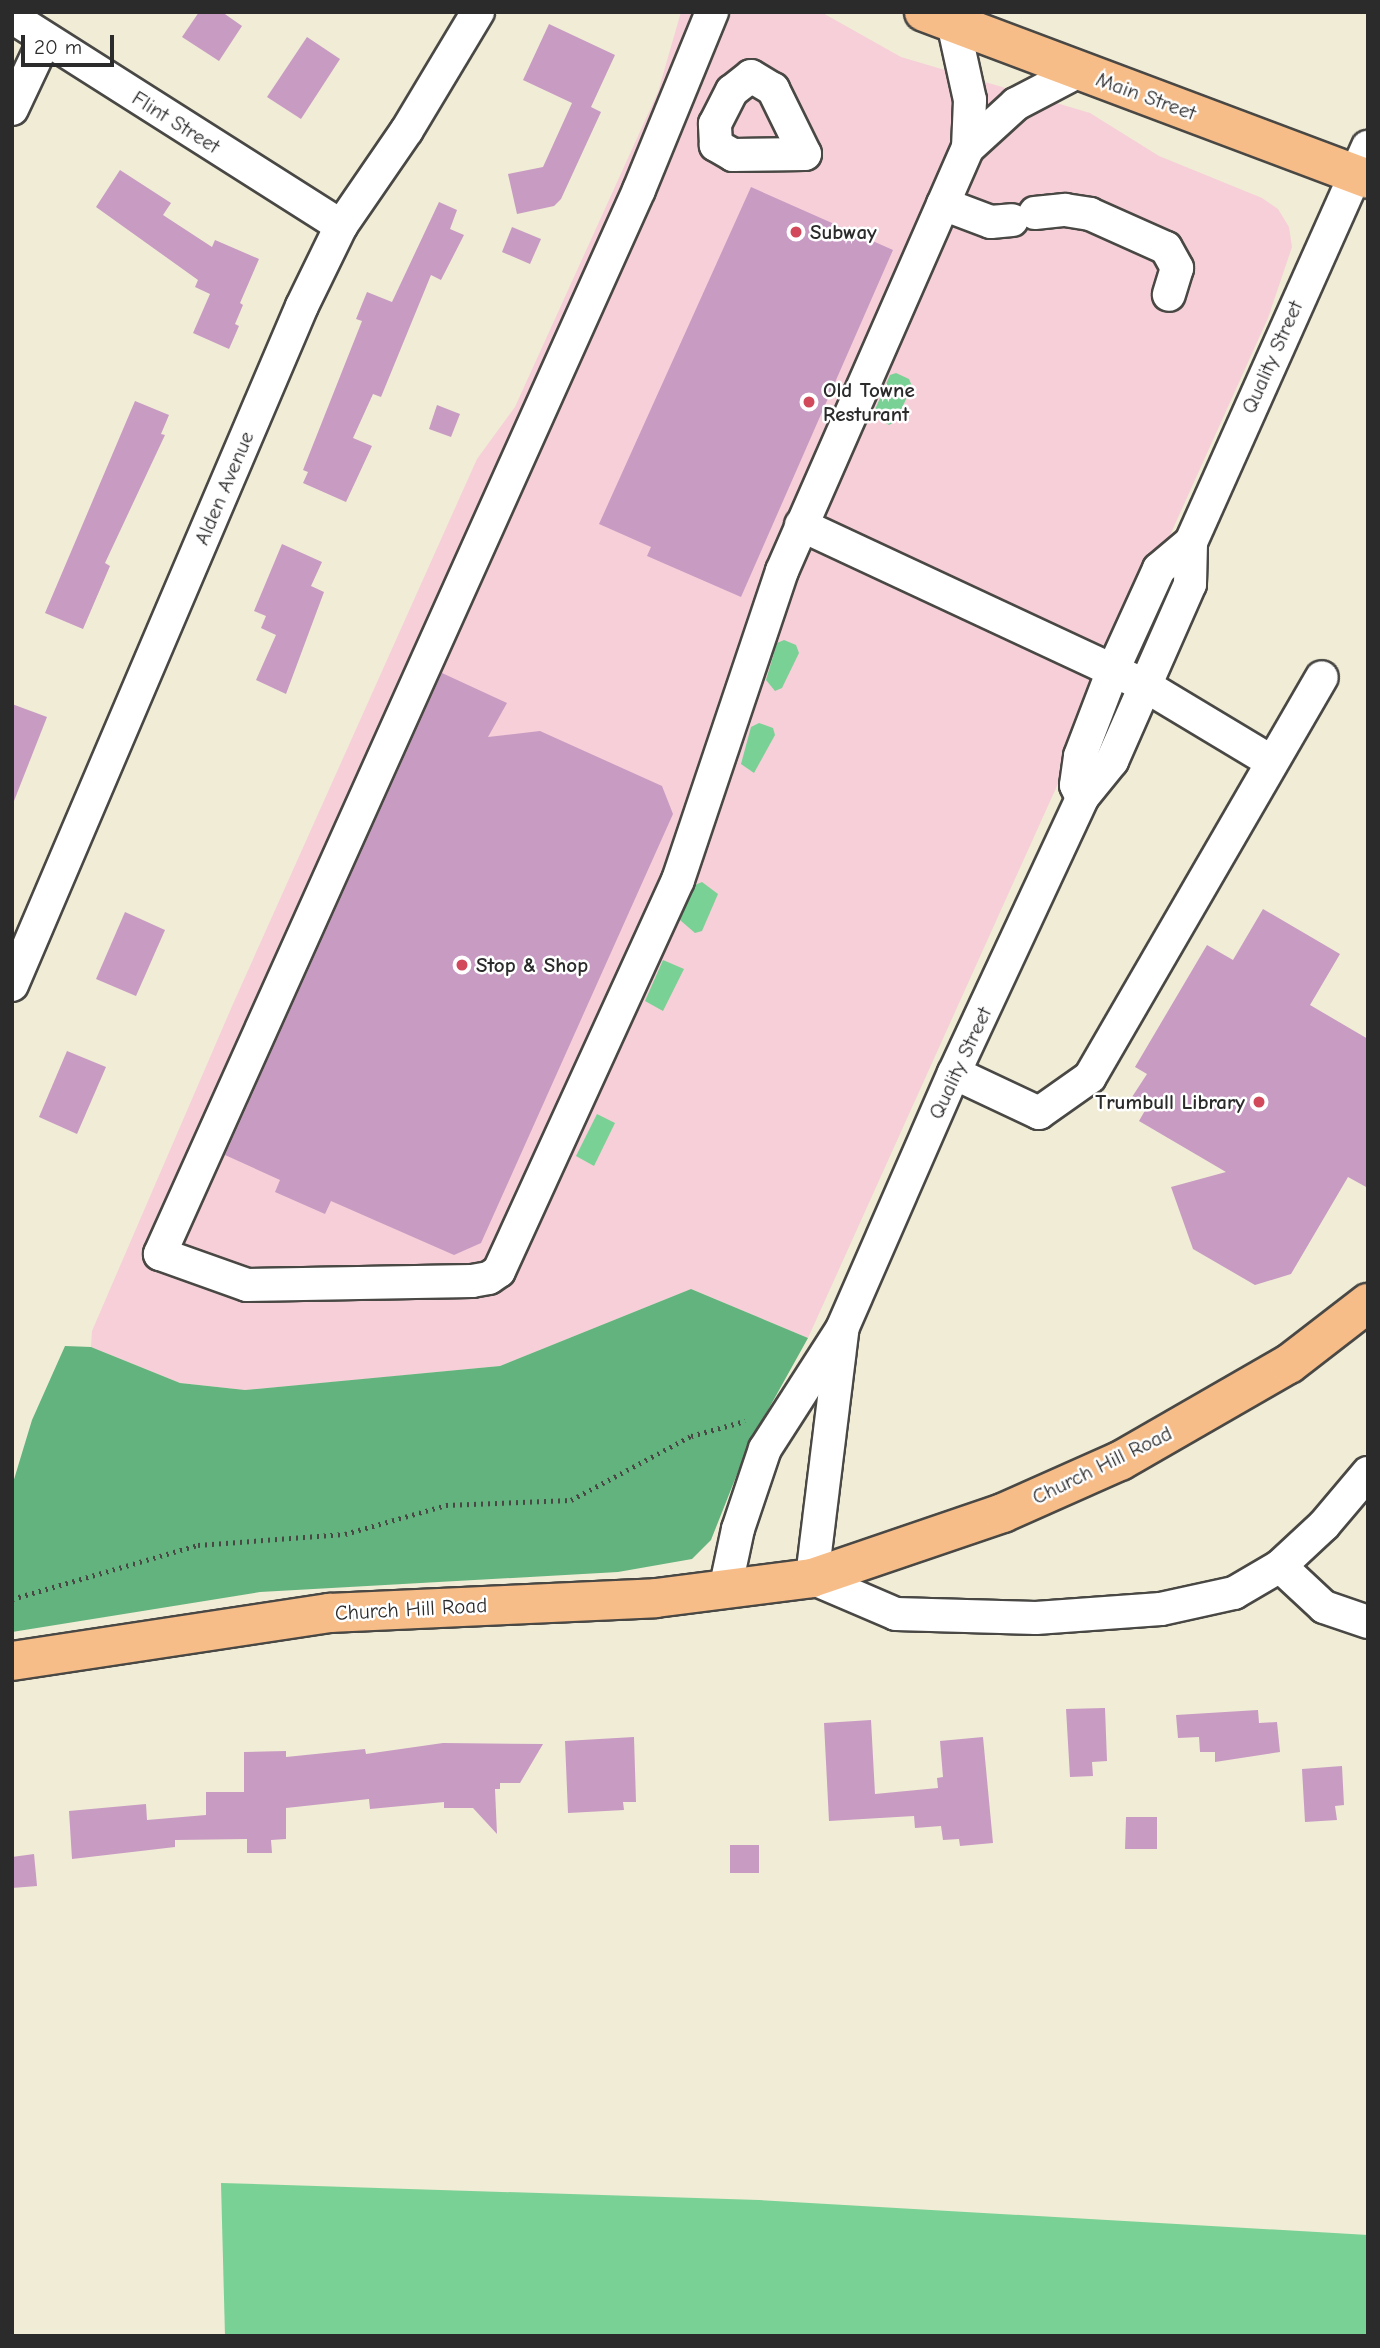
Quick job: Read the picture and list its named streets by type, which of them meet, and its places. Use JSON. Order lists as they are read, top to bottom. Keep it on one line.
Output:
{"streets":{"main road":["Main Street","Church Hill Road"],"street":["Flint Street","Quality Street","Alden Avenue"]},"crossings":[["Main Street","Quality Street"],["Flint Street","Alden Avenue"],["Quality Street","Church Hill Road"]],"places":["Subway","Old Towne Resturant","Stop & Shop","Trumbull Library"],"scale_bar":"20 m"}
